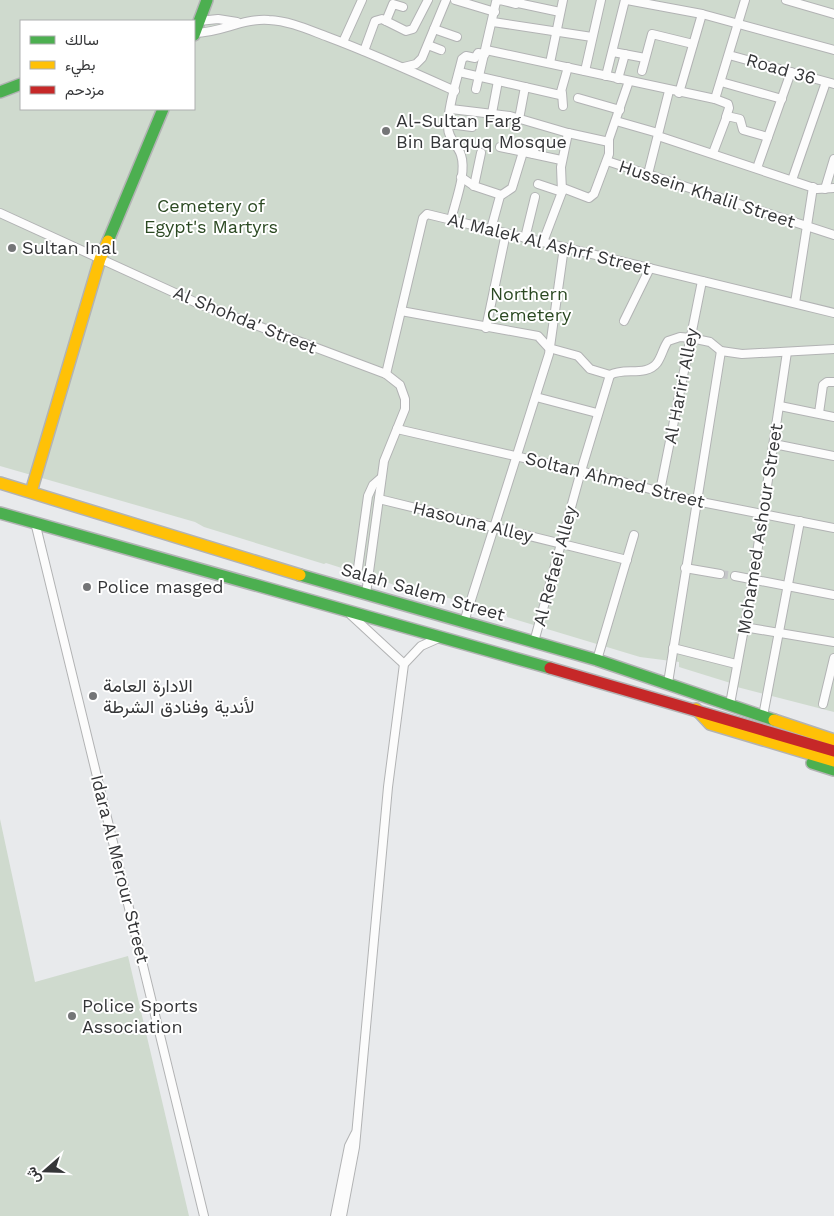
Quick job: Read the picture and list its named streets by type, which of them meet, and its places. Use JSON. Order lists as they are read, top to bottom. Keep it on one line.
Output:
{"streets":{"main road":["Salah Salem Street"],"street":["Road 36","Hussein Khalil Street","Al Malek Al Ashrf Street","Al Shohda' Street","Al Hariri Alley","Soltan Ahmed Street","Hasouna Alley","Mohamed Ashour Street","Al Refaei Alley","Idara Al Merour Street"]},"crossings":[["Al Malek Al Ashrf Street","Al Shohda' Street"],["Al Malek Al Ashrf Street","Al Hariri Alley"],["Al Shohda' Street","Soltan Ahmed Street"],["Al Shohda' Street","Hasouna Alley"],["Al Shohda' Street","Salah Salem Street"],["Al Hariri Alley","Soltan Ahmed Street"],["Soltan Ahmed Street","Mohamed Ashour Street"],["Soltan Ahmed Street","Al Refaei Alley"],["Hasouna Alley","Al Refaei Alley"],["Mohamed Ashour Street","Salah Salem Street"],["Al Refaei Alley","Salah Salem Street"]],"parks":["Cemetery of Egypt's Martyrs","Northern Cemetery"],"places":["Al-Sultan Farg Bin Barquq Mosque","Sultan Inal","Police masged","الادارة العامة لأندية وفنادق الشرطة","Police Sports Association"],"legend":["سالك","بطيء","مزدحم"],"north":"left"}
